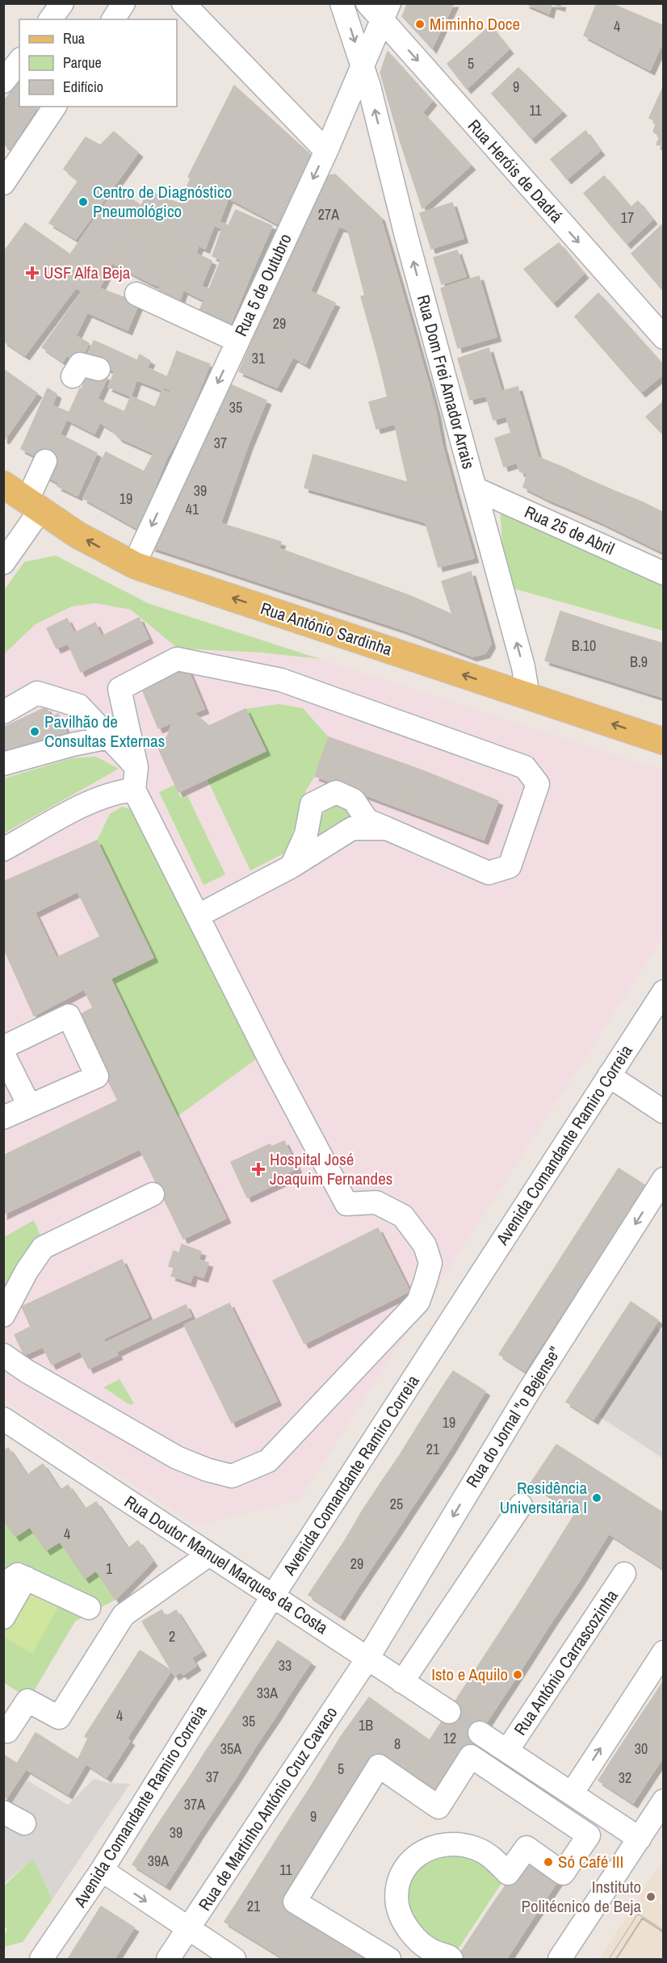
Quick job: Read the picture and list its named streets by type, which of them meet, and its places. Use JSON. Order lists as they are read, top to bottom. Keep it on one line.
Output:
{"streets":{"main road":["Rua António Sardinha"],"street":["Rua Heróis de Dadrá","Rua 5 de Outubro","Rua Dom Frei Amador Arrais","Rua 25 de Abril","Avenida Comandante Ramiro Correia","Rua do Jornal \"o Bejense\"","Rua Doutor Manuel Marques da Costa","Rua António Carrascozinha","Rua de Martinho António Cruz Cavaco"]},"crossings":[["Rua Heróis de Dadrá","Rua 5 de Outubro"],["Rua 5 de Outubro","Rua Dom Frei Amador Arrais"],["Rua 5 de Outubro","Rua António Sardinha"],["Rua Dom Frei Amador Arrais","Rua 25 de Abril"],["Rua Dom Frei Amador Arrais","Rua António Sardinha"],["Avenida Comandante Ramiro Correia","Rua Doutor Manuel Marques da Costa"],["Rua do Jornal \"o Bejense\"","Rua Doutor Manuel Marques da Costa"],["Rua do Jornal \"o Bejense\"","Rua de Martinho António Cruz Cavaco"],["Rua Doutor Manuel Marques da Costa","Rua de Martinho António Cruz Cavaco"]],"one_way":["Rua Heróis de Dadrá","Rua 5 de Outubro","Rua Dom Frei Amador Arrais"],"places":{"other":["Miminho Doce","Centro de Diagnóstico Pneumológico","Pavilhão de Consultas Externas","Residência Universitária I","Isto e Aquilo","Só Café III","Instituto Politécnico de Beja"],"health":["USF Alfa Beja","Hospital José Joaquim Fernandes"]},"house_numbers":["4","5","9","11","27A","17","29","31","35","37","39","19","41","B.10","B.9","19","21","25","4","29","1","2","33","33A","4","35","1B","12","8","35A","30","5","37","32","37A","9","39","39A","11","21"],"legend":["Rua","Parque","Edifício"]}
